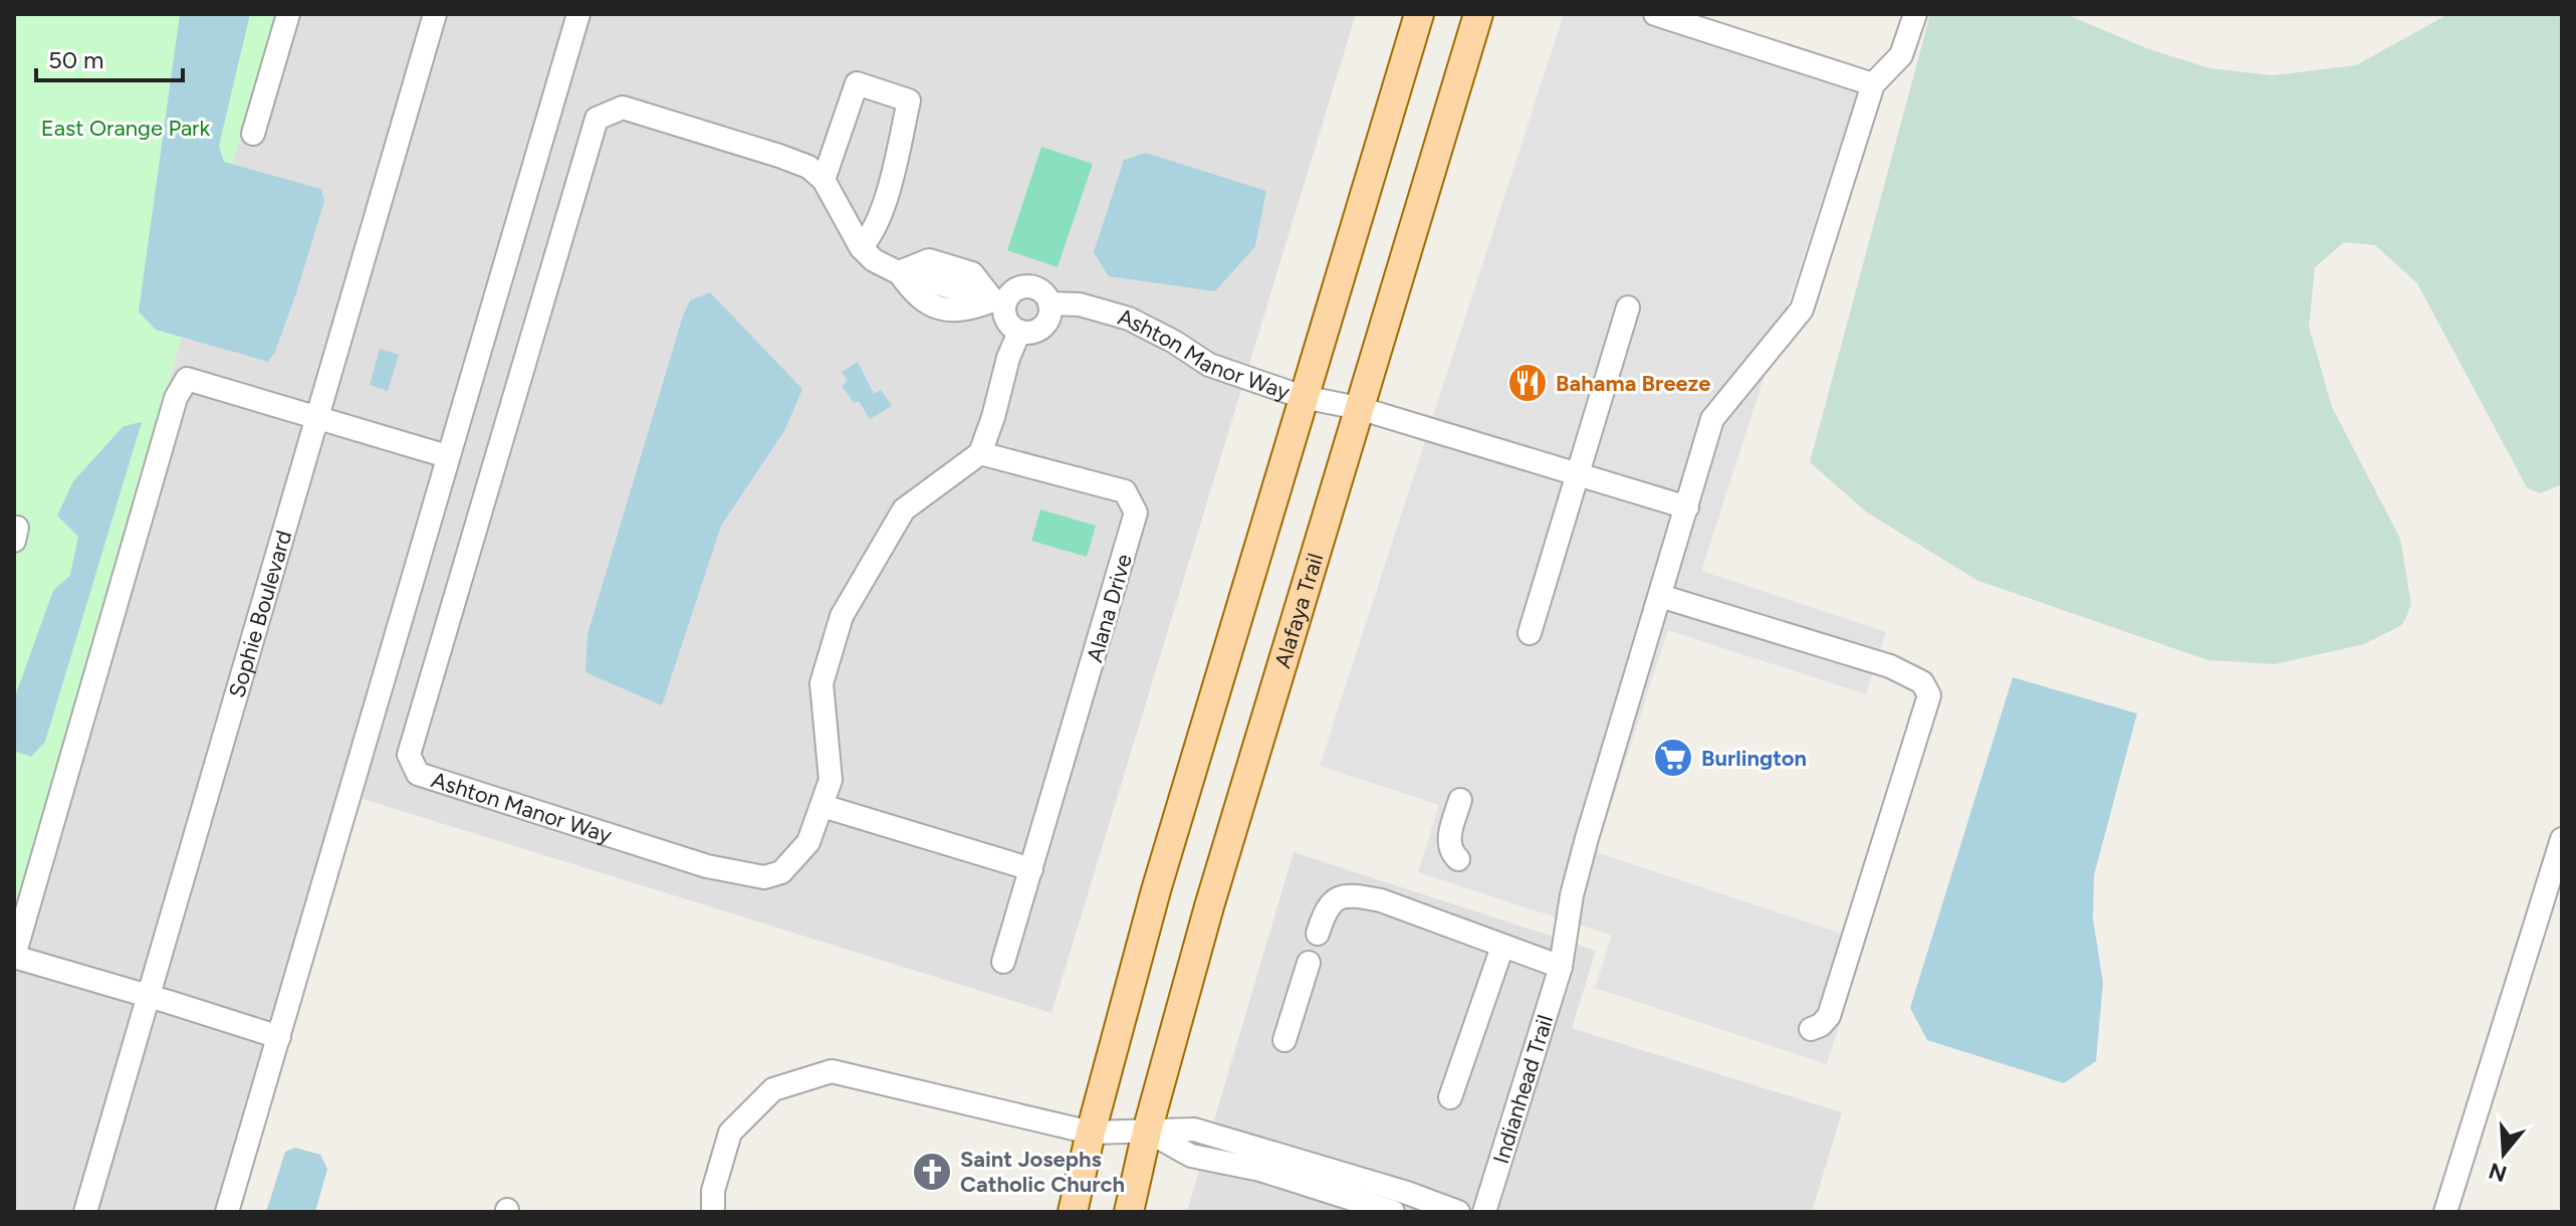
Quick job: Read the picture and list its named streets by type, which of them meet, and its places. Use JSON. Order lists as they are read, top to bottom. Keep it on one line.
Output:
{"streets":{"main road":["Alafaya Trail"],"street":["Ashton Manor Way","Alana Drive","Sophie Boulevard","Indianhead Trail"]},"crossings":[["Ashton Manor Way","Alana Drive"],["Ashton Manor Way","Alafaya Trail"],["Ashton Manor Way","Indianhead Trail"]],"parks":["East Orange Park"],"places":{"restaurant":["Bahama Breeze"],"supermarket":["Burlington"],"church":["Saint Josephs Catholic Church"]},"scale_bar":"50 m","north":"bottom"}
